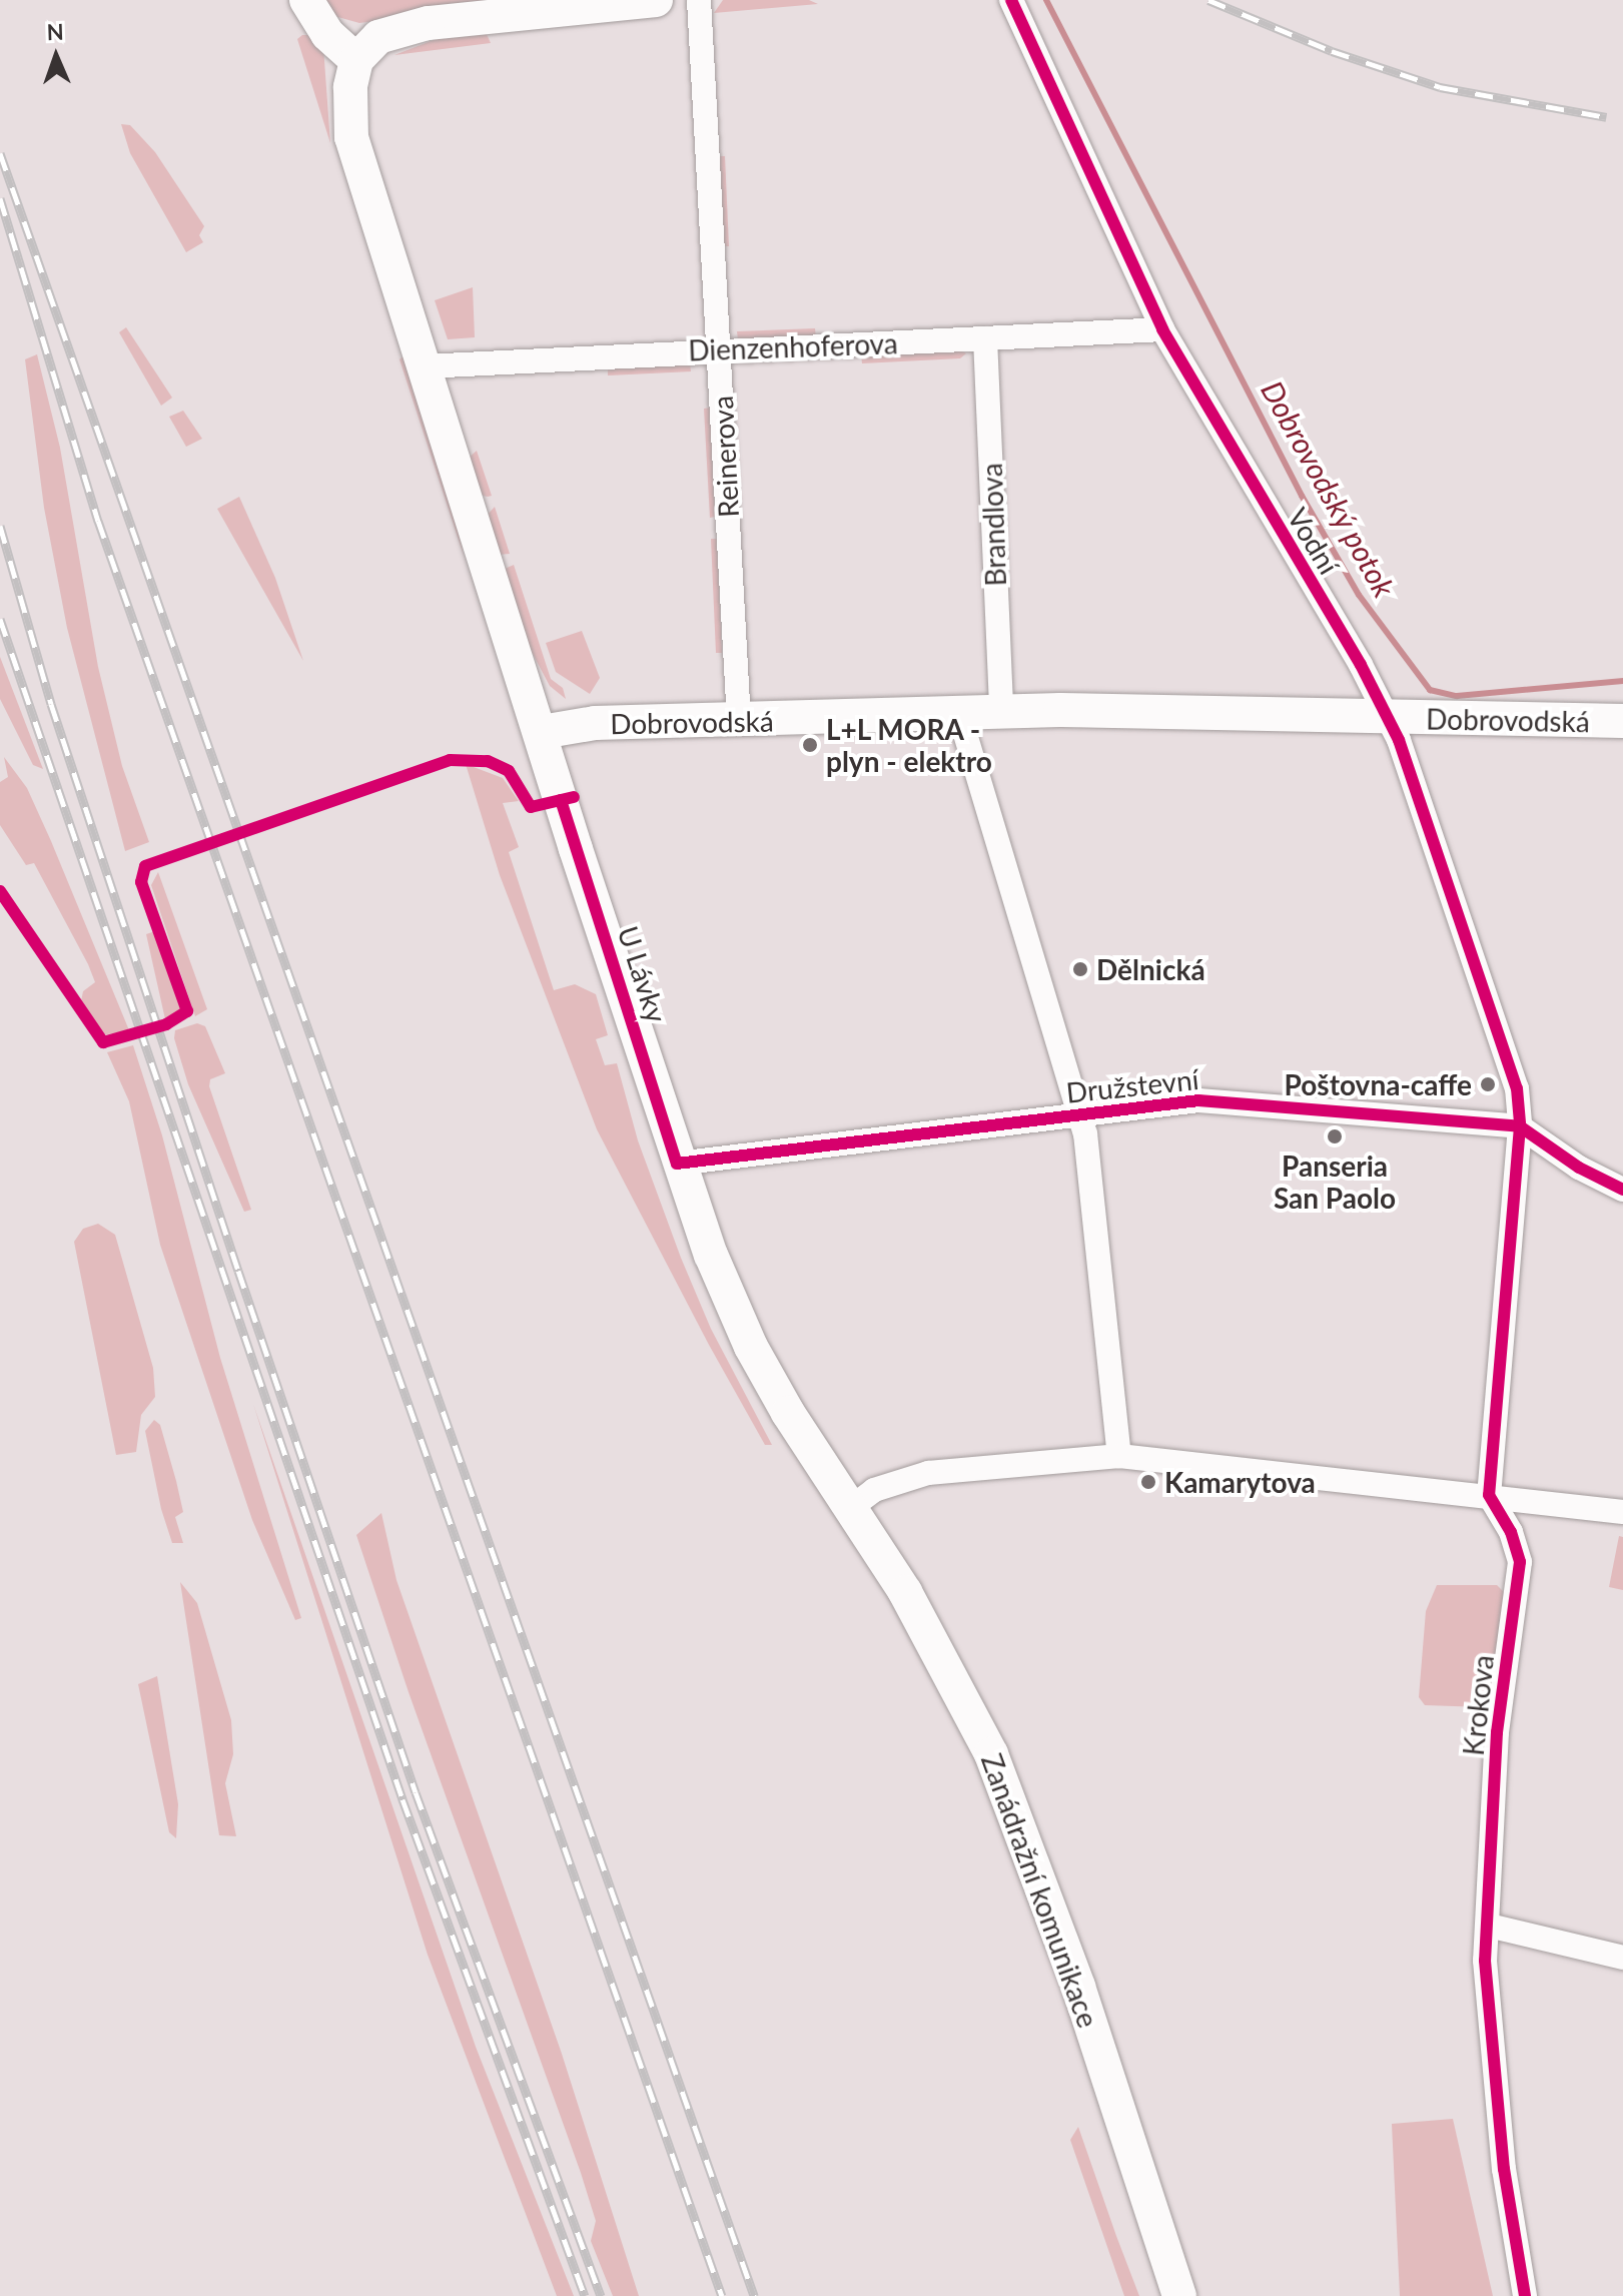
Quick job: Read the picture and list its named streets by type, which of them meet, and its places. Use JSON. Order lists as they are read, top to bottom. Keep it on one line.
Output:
{"streets":{"main road":["Dobrovodská","U Lávky","Zanádražní komunikace"],"street":["Dienzenhoferova","Reinerova","Brandlova","Vodní","Družstevní","Krokova"]},"crossings":[["Dienzenhoferova","Reinerova"],["Dienzenhoferova","Brandlova"],["Dienzenhoferova","Vodní"],["Reinerova","Dobrovodská"],["Brandlova","Dobrovodská"],["Vodní","Dobrovodská"],["Vodní","Družstevní"],["Dobrovodská","U Lávky"],["U Lávky","Družstevní"],["U Lávky","Zanádražní komunikace"]],"water":["Dobrovodský potok"],"places":["L+L MORA - plyn - elektro","Dělnická","Poštovna-caffe","Panseria San Paolo","Kamarytova"],"north":"top"}
